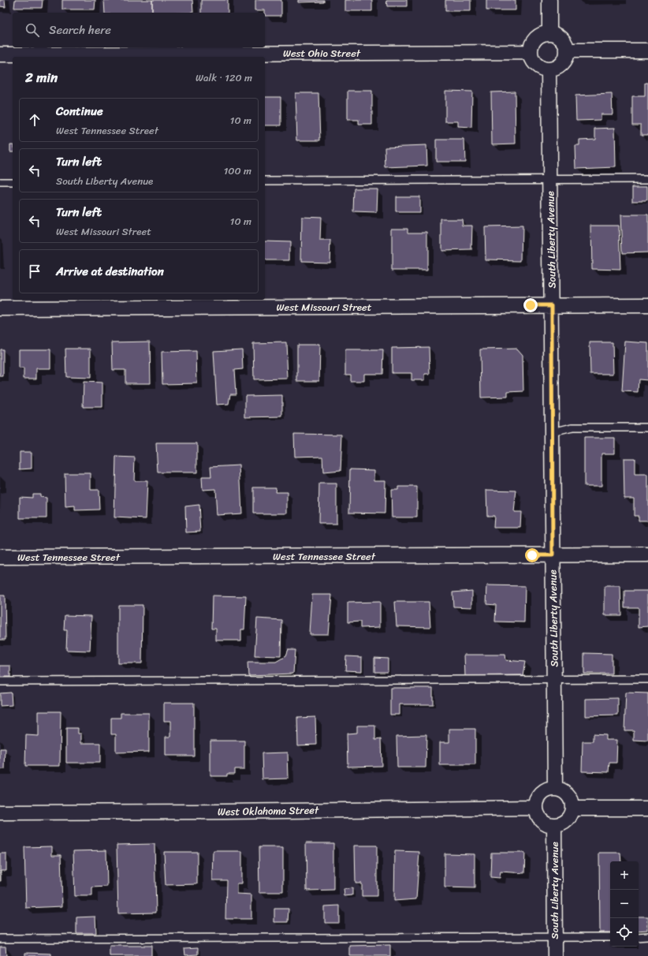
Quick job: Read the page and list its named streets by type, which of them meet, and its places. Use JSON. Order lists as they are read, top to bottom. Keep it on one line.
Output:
{"streets":{"street":["West Ohio Street","South Liberty Avenue","West Missouri Street","West Tennessee Street","West Oklahoma Street"]},"crossings":[["West Ohio Street","South Liberty Avenue"],["South Liberty Avenue","West Missouri Street"],["South Liberty Avenue","West Tennessee Street"],["South Liberty Avenue","West Oklahoma Street"]],"page":{"search":"Search here","heading":["2 min","Walk · 120 m"],"list":[["Continue","West Tennessee Street","10 m"],["Turn left","South Liberty Avenue","100 m"],["Turn left","West Missouri Street","10 m"],"Arrive at destination"],"map_buttons":["+","−"]}}
